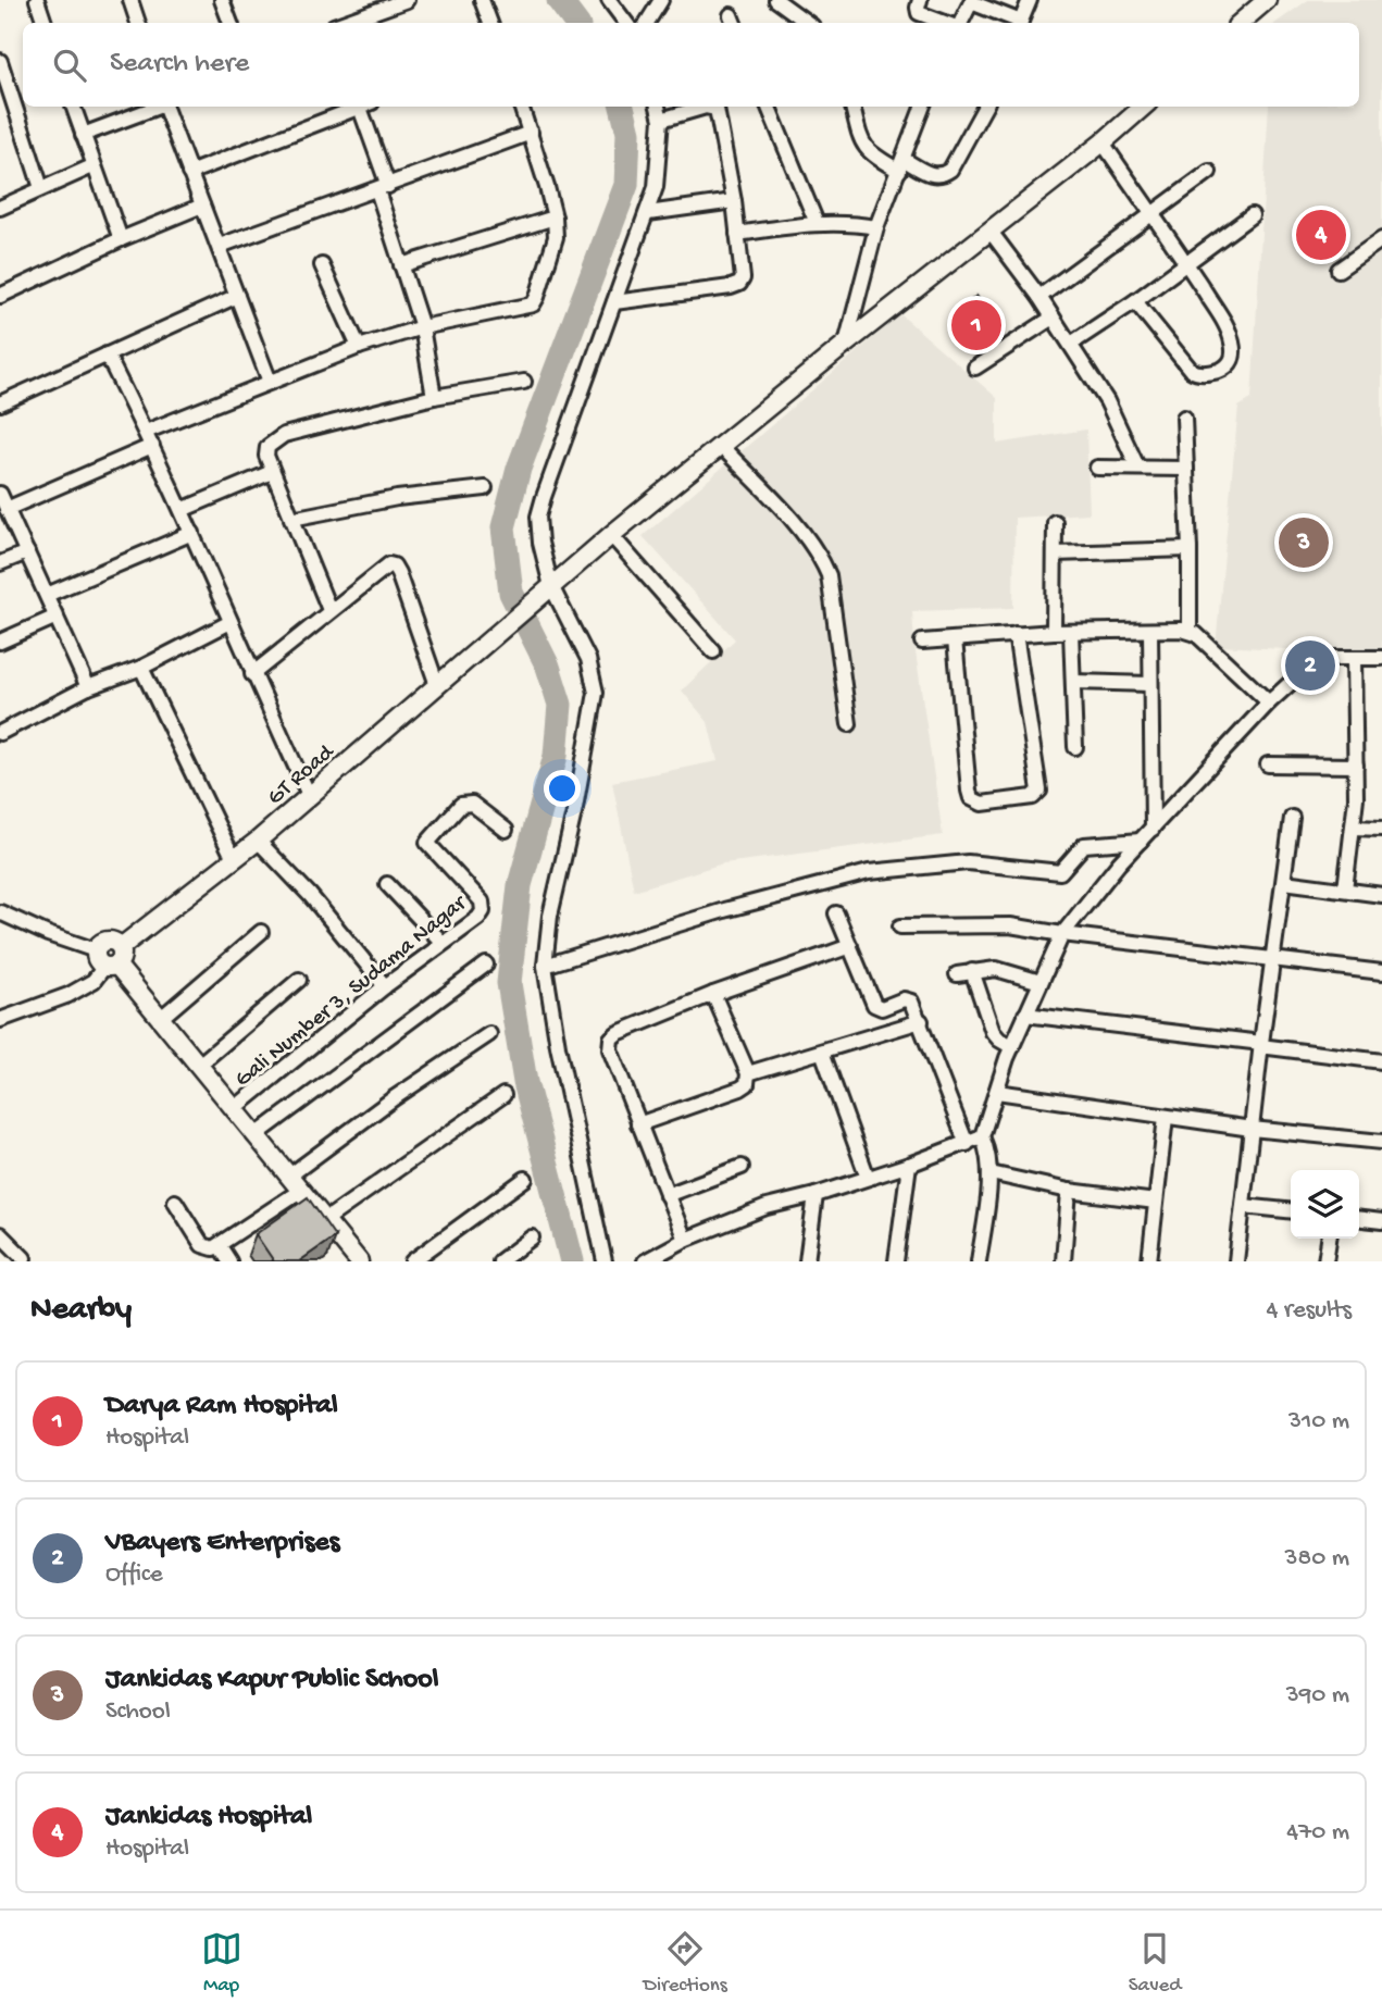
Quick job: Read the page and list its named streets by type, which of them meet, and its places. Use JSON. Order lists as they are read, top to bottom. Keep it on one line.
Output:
{"streets":{"main road":["GT Road"],"street":["Gali Number 3, Sudama Nagar"]},"page":{"search":"Search here","pins":["4","1","3","2"],"heading":["Nearby","4 results"],"list":[{"mark":"1","name":"Darya Ram Hospital","note":"Hospital","value":"310 m"},{"mark":"2","name":"VBayers Enterprises","note":"Office","value":"380 m"},{"mark":"3","name":"Jankidas Kapur Public School","note":"School","value":"390 m"},{"mark":"4","name":"Jankidas Hospital","note":"Hospital","value":"470 m"}],"nav":["Map","Directions","Saved"]}}
